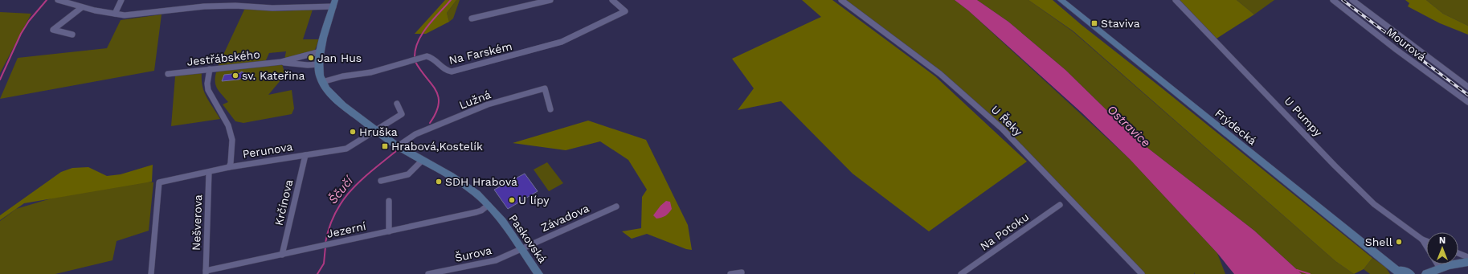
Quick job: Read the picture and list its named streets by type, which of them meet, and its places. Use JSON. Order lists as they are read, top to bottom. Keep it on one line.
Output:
{"streets":{"main road":["Frýdecká","Paskovská"],"street":["Mourová","Na Farském","Jestřábského","Lužná","U Pumpy","U Řeky","Perunova","Krčínova","Závadova","Nešverova","Jezerní","Na Potoku","Šurova"]},"crossings":[["Na Farském","Paskovská"],["Jestřábského","Paskovská"],["Lužná","Paskovská"],["Perunova","Krčínova"],["Perunova","Nešverova"],["Perunova","Paskovská"],["Krčínova","Jezerní"],["Závadova","Paskovská"],["Závadova","Šurova"],["Nešverova","Jezerní"],["Jezerní","Paskovská"],["Paskovská","Šurova"]],"water":["Ostravice","Ščučí"],"places":{"transit":["Staviva","Hrabová,Kostelík"],"other":["Jan Hus","sv. Kateřina","Hruška","SDH Hrabová","U lípy","Shell"]},"north":"top"}
